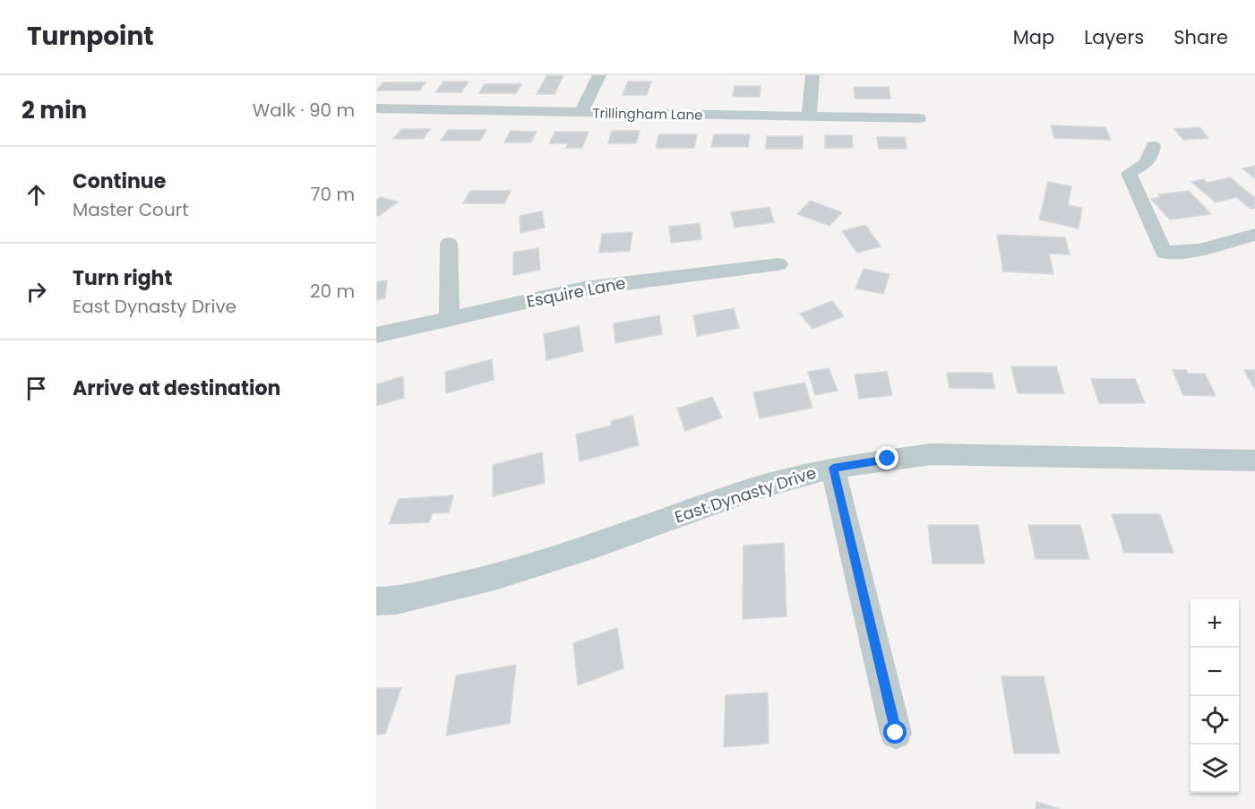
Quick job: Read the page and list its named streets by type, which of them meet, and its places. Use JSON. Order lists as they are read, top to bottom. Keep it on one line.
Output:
{"streets":{"street":["Trillingham Lane","Esquire Lane","East Dynasty Drive"]},"page":{"header":"Turnpoint","nav":["Map","Layers","Share"],"heading":["2 min","Walk · 90 m"],"list":[["Continue","Master Court","70 m"],["Turn right","East Dynasty Drive","20 m"],"Arrive at destination"],"map_buttons":["+","−"]}}
